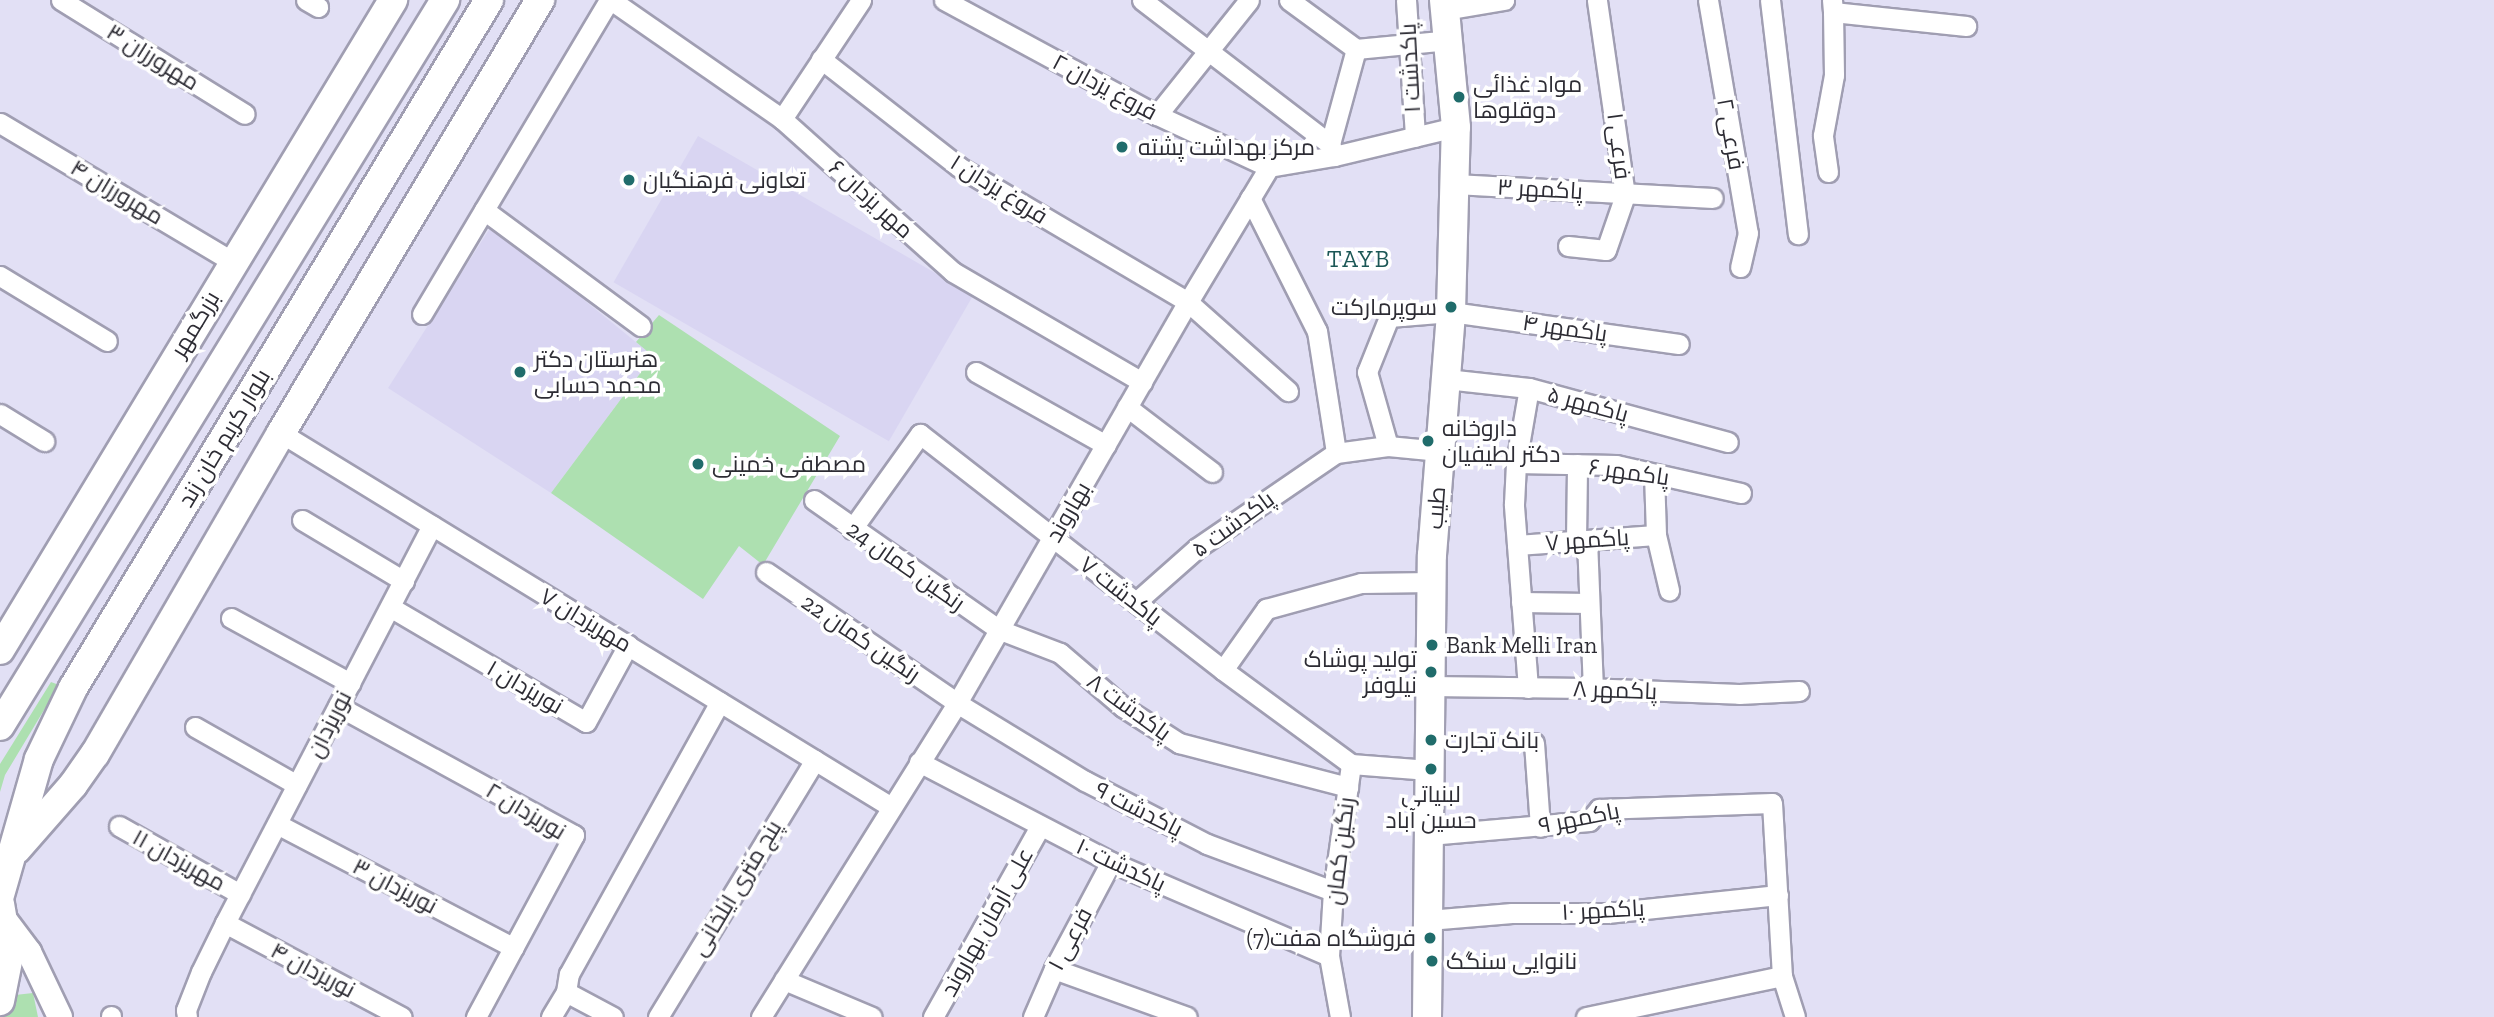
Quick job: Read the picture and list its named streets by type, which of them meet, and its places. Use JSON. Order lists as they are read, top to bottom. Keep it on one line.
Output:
{"streets":{"main road":["بزرگمهر","بلوار کریم خان زند","طیب"],"street":["مهرورزان ۳","پاکدشت ۱","فروغ یزدان ۲","فرعی ۲","فرعی ۱","فروغ یزدان ۱","پاکمهر ۳","مهرورزان ۴","مهر یزدان ۶","پاکمهر ۴","پاکمهر ۵","پاکمهر ۶","بهاروند","پاکدشت ۵","پاکمهر ۷","رنگین کمان 24","پاکدشت ۷","مهریزدان ۷","رنگین کمان 22","نوریزدان ۱","پاکمهر ۸","پاکدشت ۸","نوریزدان","پاکدشت ۹","نوریزدان ۲","پاکمهر ۹","رنگین کمان","مهریزدان ۱۱","پاکدشت ۱۰","نوریزدان ۳","پنج متری ایلخانی","پاکمهر ۱۰","علی آرمان بهاروند","نوریزدان ۴"]},"crossings":[["فروغ یزدان ۲","بهاروند"],["فرعی ۱","پاکمهر ۳"],["فرعی ۱","پاکدشت ۱۰"],["فروغ یزدان ۱","بهاروند"],["پاکمهر ۳","طیب"],["مهرورزان ۴","بزرگمهر"],["مهر یزدان ۶","بهاروند"],["پاکمهر ۴","طیب"],["پاکمهر ۵","طیب"],["طیب","پاکمهر ۸"],["طیب","پاکمهر ۹"],["طیب","رنگین کمان"],["طیب","پاکمهر ۱۰"],["بهاروند","رنگین کمان 24"],["بهاروند","پاکدشت ۷"],["بهاروند","مهریزدان ۷"],["بهاروند","رنگین کمان 22"],["بهاروند","پاکدشت ۸"],["بهاروند","پاکدشت ۹"],["بهاروند","پاکدشت ۱۰"],["پاکدشت ۵","پاکدشت ۷"],["رنگین کمان 24","پاکدشت ۷"],["رنگین کمان 24","پاکدشت ۸"],["پاکدشت ۷","رنگین کمان"],["مهریزدان ۷","نوریزدان ۱"],["مهریزدان ۷","نوریزدان"],["مهریزدان ۷","پنج متری ایلخانی"],["رنگین کمان 22","پاکدشت ۹"],["نوریزدان ۱","نوریزدان"],["پاکدشت ۸","رنگین کمان"],["نوریزدان","نوریزدان ۲"],["نوریزدان","مهریزدان ۱۱"],["نوریزدان","نوریزدان ۳"],["نوریزدان","نوریزدان ۴"],["پاکدشت ۹","رنگین کمان"],["نوریزدان ۲","نوریزدان ۳"],["پاکمهر ۹","پاکمهر ۱۰"],["رنگین کمان","پاکدشت ۱۰"],["پاکدشت ۱۰","علی آرمان بهاروند"]],"districts":["TAYB"],"places":["مواد غذائی دوقلوها","مرکز بهداشت پشته","تعاونی فرهنگیان","سوپرمارکت","هنرستان دکتر محمد حسابی","داروخانه دکتر لطیفیان","مصطفی خمینی","Bank Melli Iran","تولید پوشاک نیلوفر","بانک تجارت","لبنیاتی حسین آباد","فروشگاه هفت(7)","نانوایی سنگک"]}
